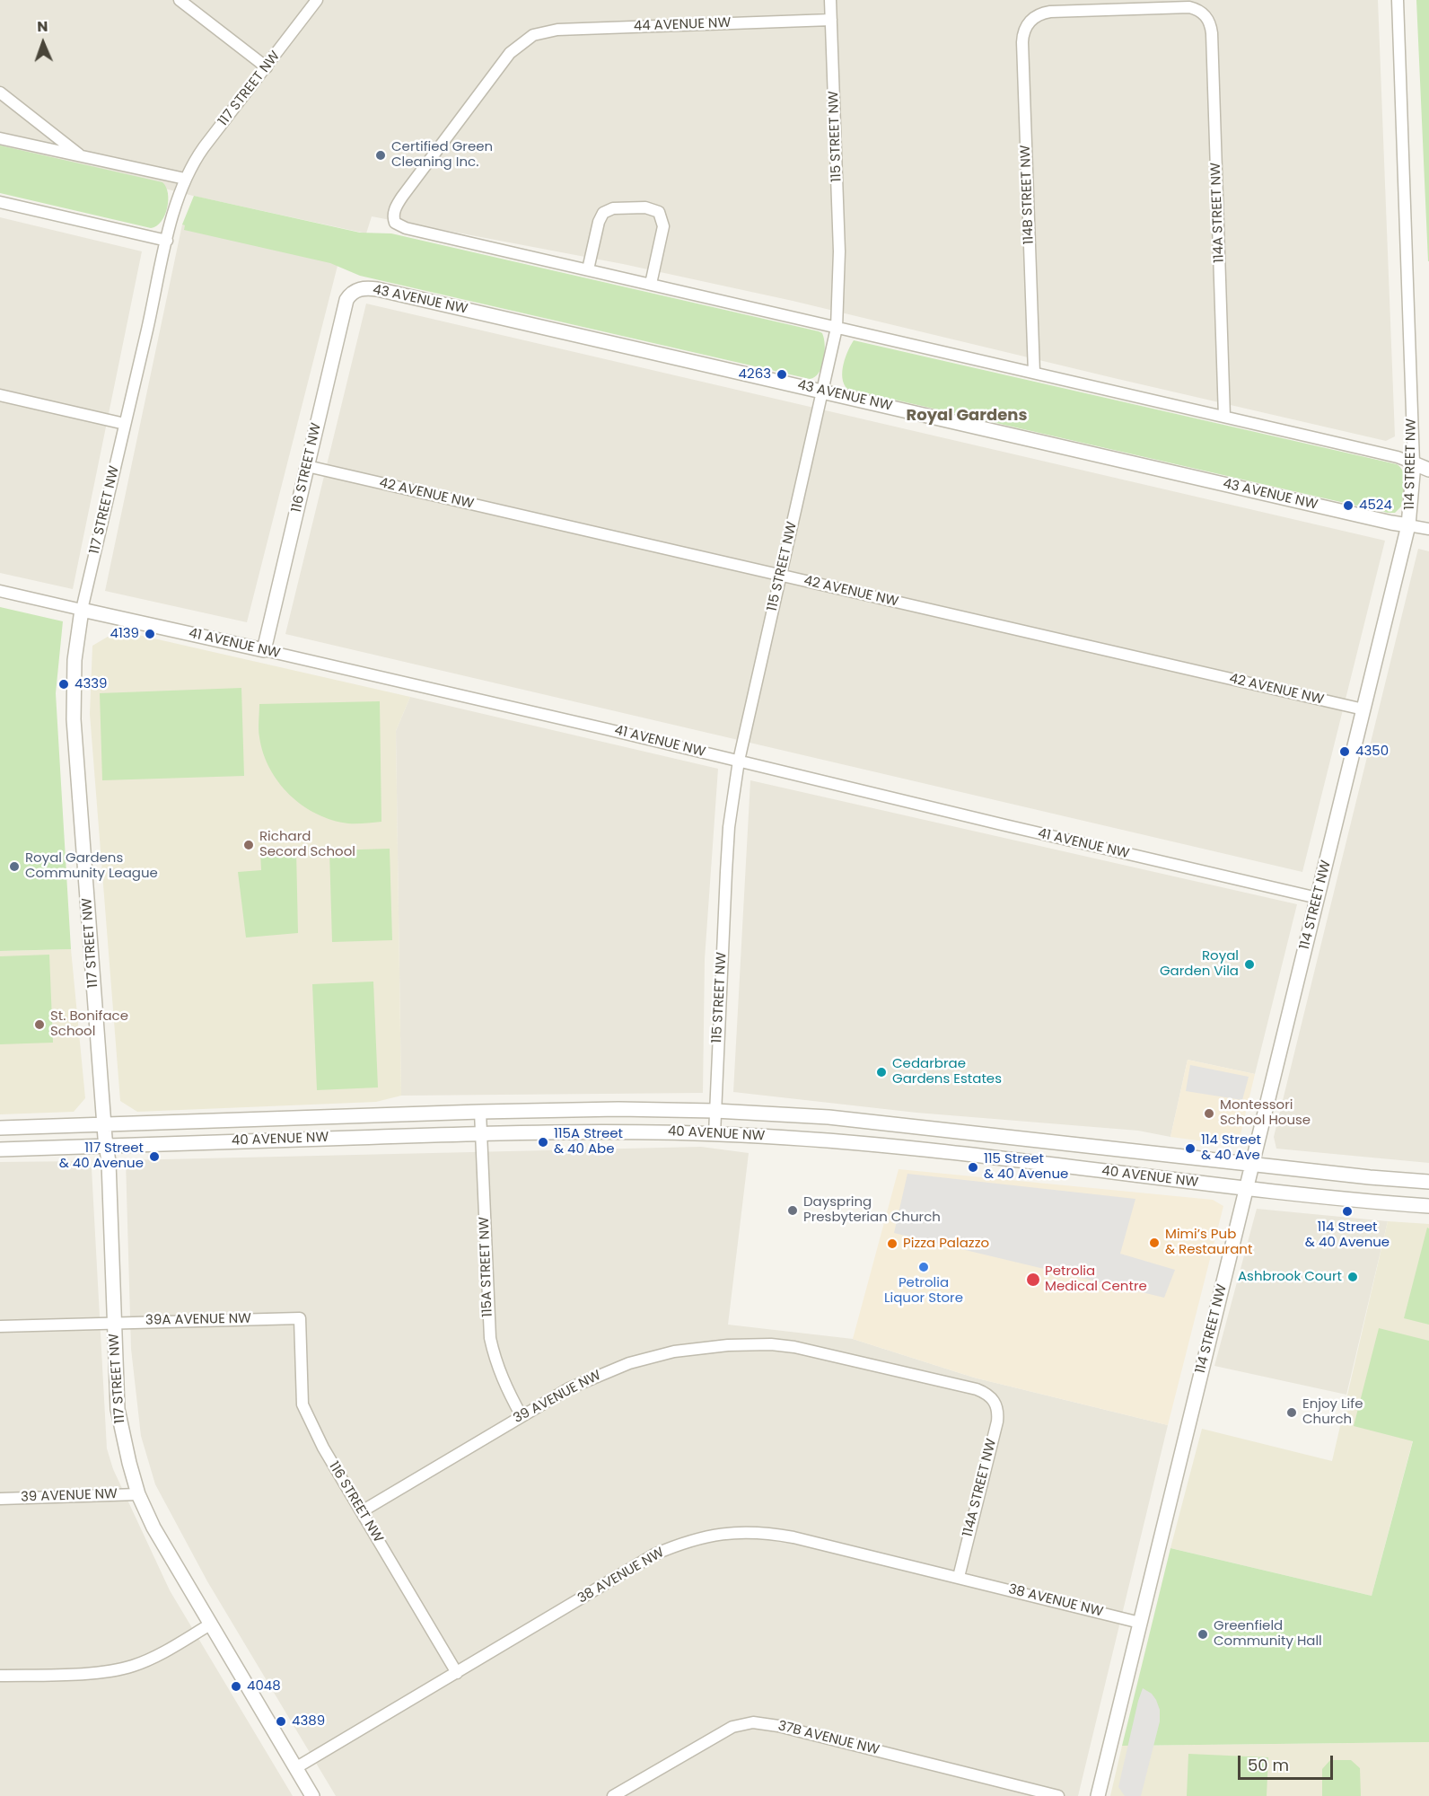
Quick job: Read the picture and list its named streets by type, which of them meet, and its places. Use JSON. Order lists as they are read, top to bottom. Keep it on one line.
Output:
{"streets":{"street":["44 AVENUE NW","117 STREET NW","115 STREET NW","114B STREET NW","114A STREET NW","43 AVENUE NW","114 STREET NW","116 STREET NW","42 AVENUE NW","41 AVENUE NW","40 AVENUE NW","115A STREET NW","39A AVENUE NW","39 AVENUE NW","38 AVENUE NW","37B AVENUE NW"]},"crossings":[["44 AVENUE NW","115 STREET NW"],["117 STREET NW","41 AVENUE NW"],["117 STREET NW","40 AVENUE NW"],["117 STREET NW","39A AVENUE NW"],["117 STREET NW","39 AVENUE NW"],["117 STREET NW","38 AVENUE NW"],["115 STREET NW","43 AVENUE NW"],["115 STREET NW","42 AVENUE NW"],["115 STREET NW","41 AVENUE NW"],["115 STREET NW","40 AVENUE NW"],["114B STREET NW","114A STREET NW"],["114A STREET NW","39 AVENUE NW"],["114A STREET NW","38 AVENUE NW"],["43 AVENUE NW","114 STREET NW"],["43 AVENUE NW","116 STREET NW"],["114 STREET NW","42 AVENUE NW"],["114 STREET NW","41 AVENUE NW"],["114 STREET NW","40 AVENUE NW"],["114 STREET NW","38 AVENUE NW"],["116 STREET NW","42 AVENUE NW"],["116 STREET NW","41 AVENUE NW"],["116 STREET NW","39A AVENUE NW"],["116 STREET NW","39 AVENUE NW"],["116 STREET NW","38 AVENUE NW"],["40 AVENUE NW","115A STREET NW"],["115A STREET NW","39 AVENUE NW"]],"districts":["Royal Gardens"],"places":["Certified Green Cleaning Inc.","4263","4524","4139","4339","4350","Richard Secord School","Royal Gardens Community League","Royal Garden Vila","St. Boniface School","Cedarbrae Gardens Estates","Montessori School House","115A Street & 40 Abe","114 Street & 40 Ave","117 Street & 40 Avenue","115 Street & 40 Avenue","Dayspring Presbyterian Church","114 Street & 40 Avenue","Mimi’s Pub & Restaurant","Pizza Palazzo","Petrolia Liquor Store","Ashbrook Court","Petrolia Medical Centre","Enjoy Life Church","Greenfield Community Hall","4048","4389"],"scale_bar":"50 m","north":"top"}
